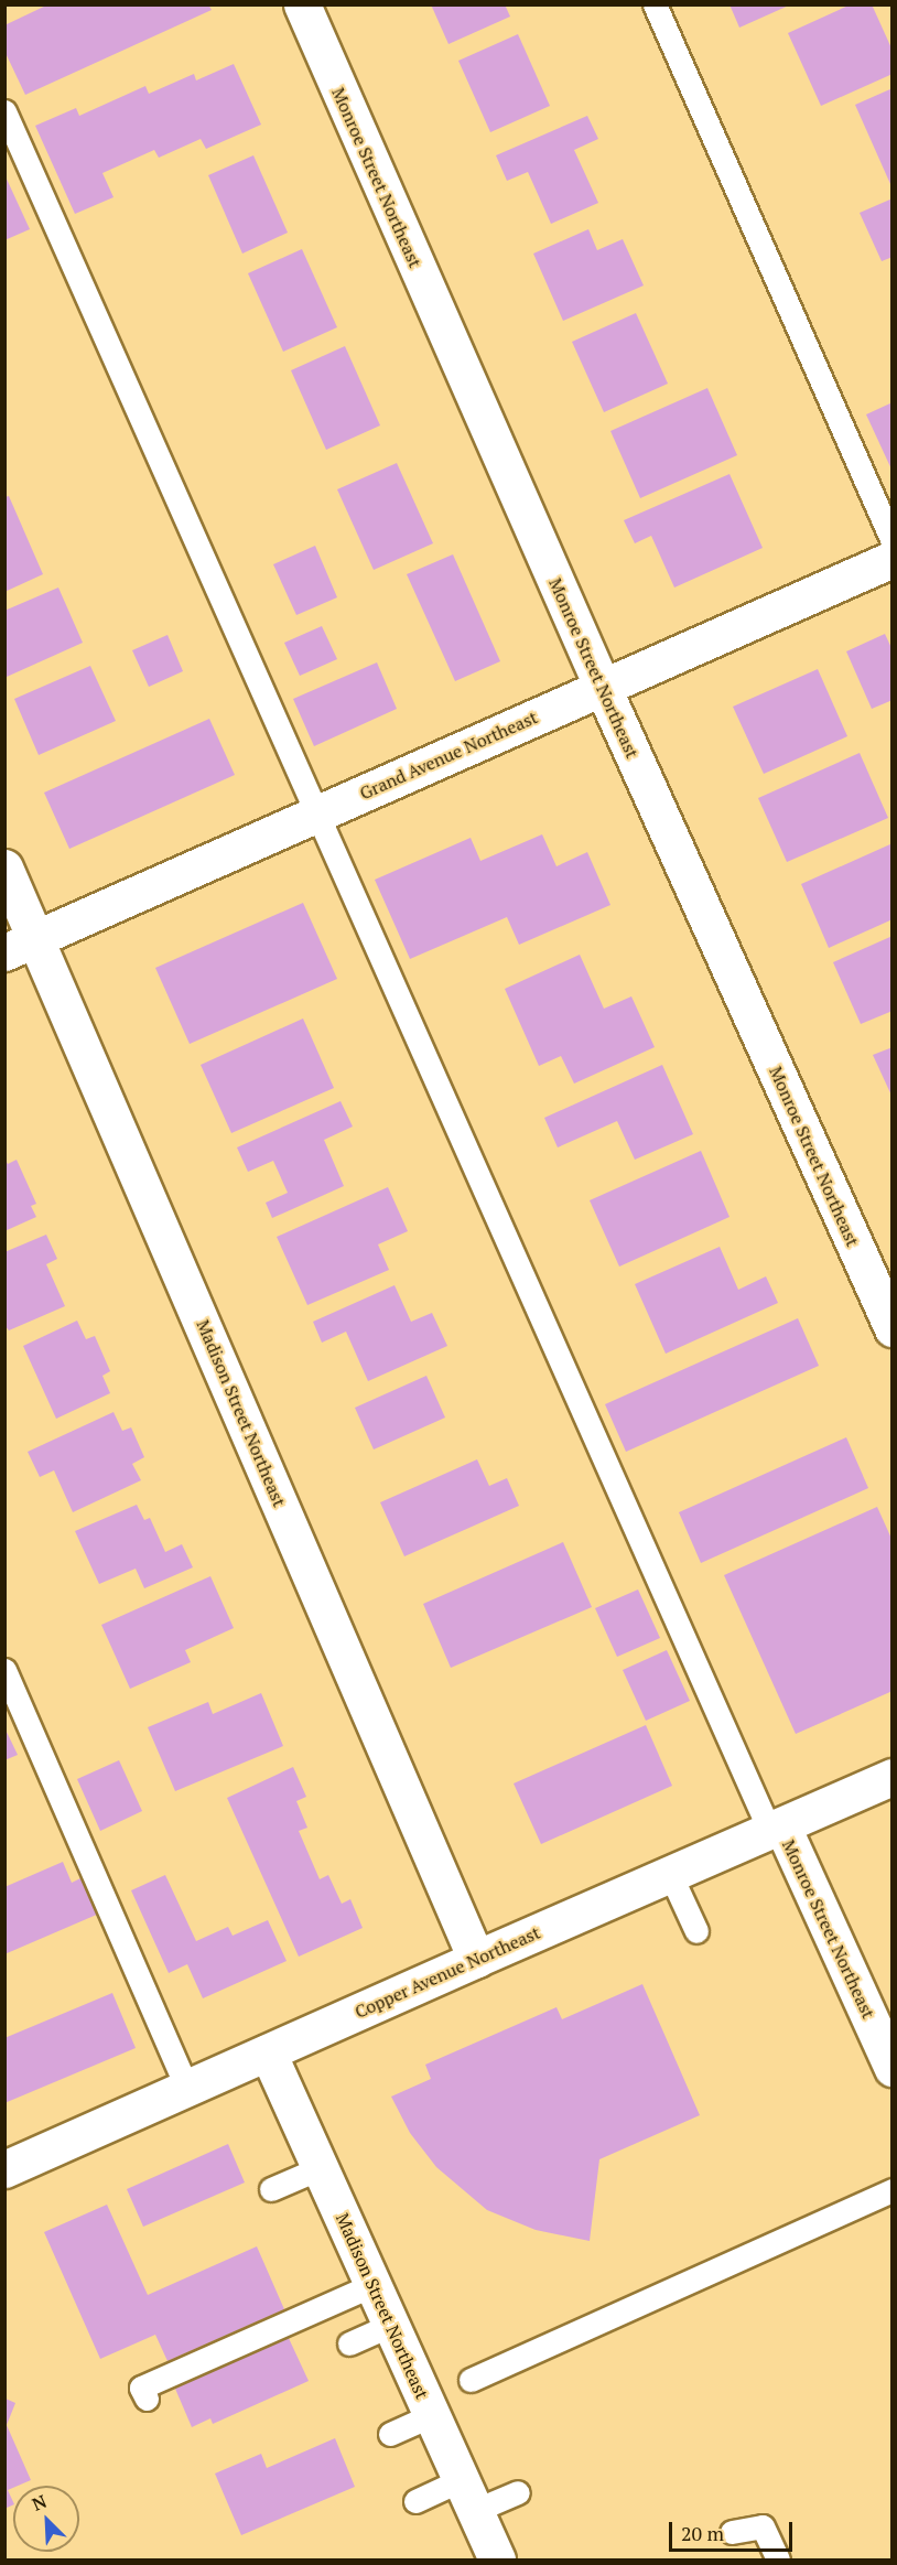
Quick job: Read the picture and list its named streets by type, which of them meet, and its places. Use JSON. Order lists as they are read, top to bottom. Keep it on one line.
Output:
{"streets":{"street":["Monroe Street Northeast","Grand Avenue Northeast","Madison Street Northeast","Copper Avenue Northeast"]},"crossings":[["Monroe Street Northeast","Grand Avenue Northeast"],["Monroe Street Northeast","Copper Avenue Northeast"],["Grand Avenue Northeast","Madison Street Northeast"],["Madison Street Northeast","Copper Avenue Northeast"]],"scale_bar":"20 m","north":"top left"}
